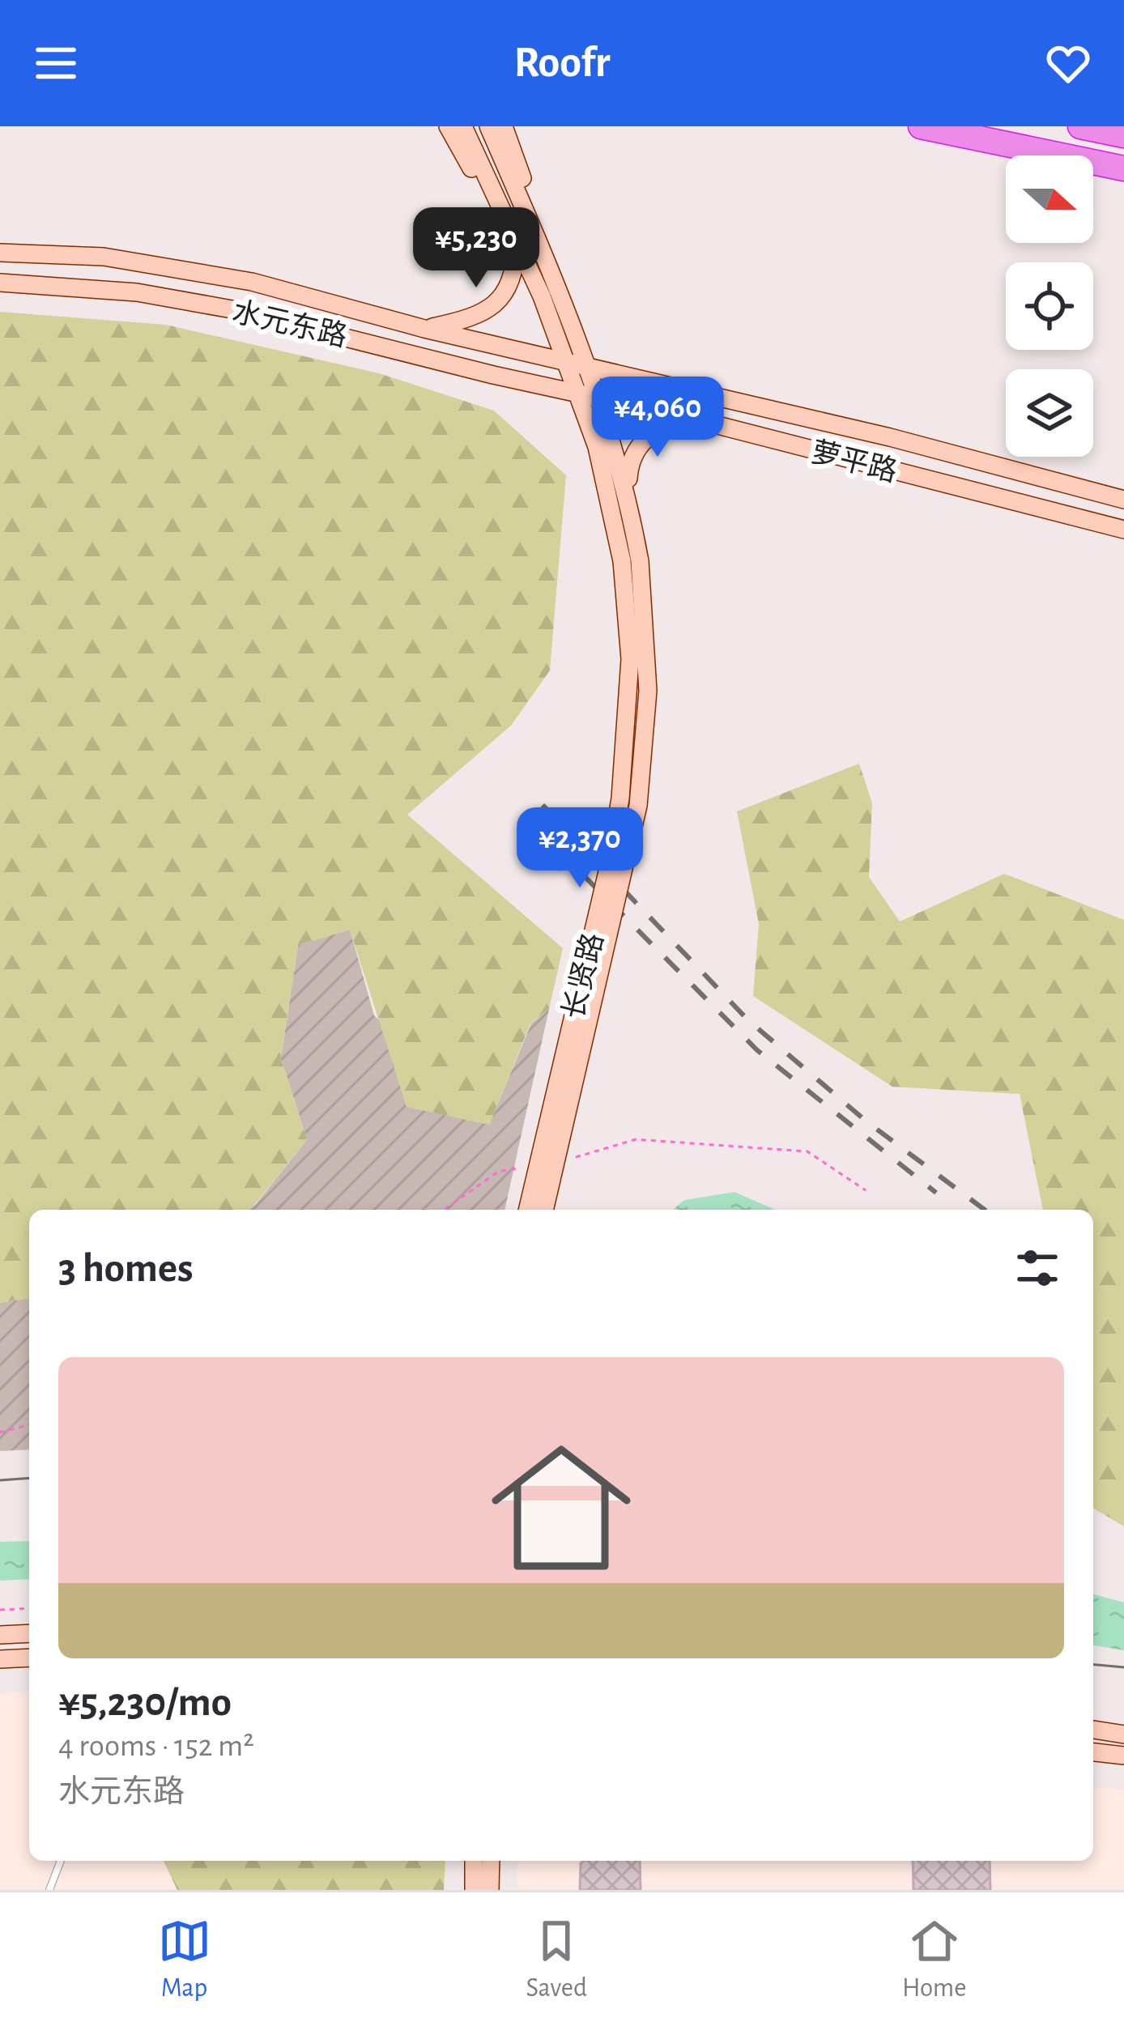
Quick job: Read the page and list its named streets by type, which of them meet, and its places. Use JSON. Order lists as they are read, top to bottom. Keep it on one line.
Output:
{"streets":{"main road":["水元东路","萝平路","长贤路"]},"crossings":[["水元东路","萝平路"]],"north":"right","page":{"header":"Roofr","price":["¥5,230","¥4,060","¥2,370"],"heading":"3 homes","list":[{"name":"¥5,230/mo","note":"4 rooms · 152 m² · 水元东路"}],"tabs":["Map","Saved","Home"]}}
